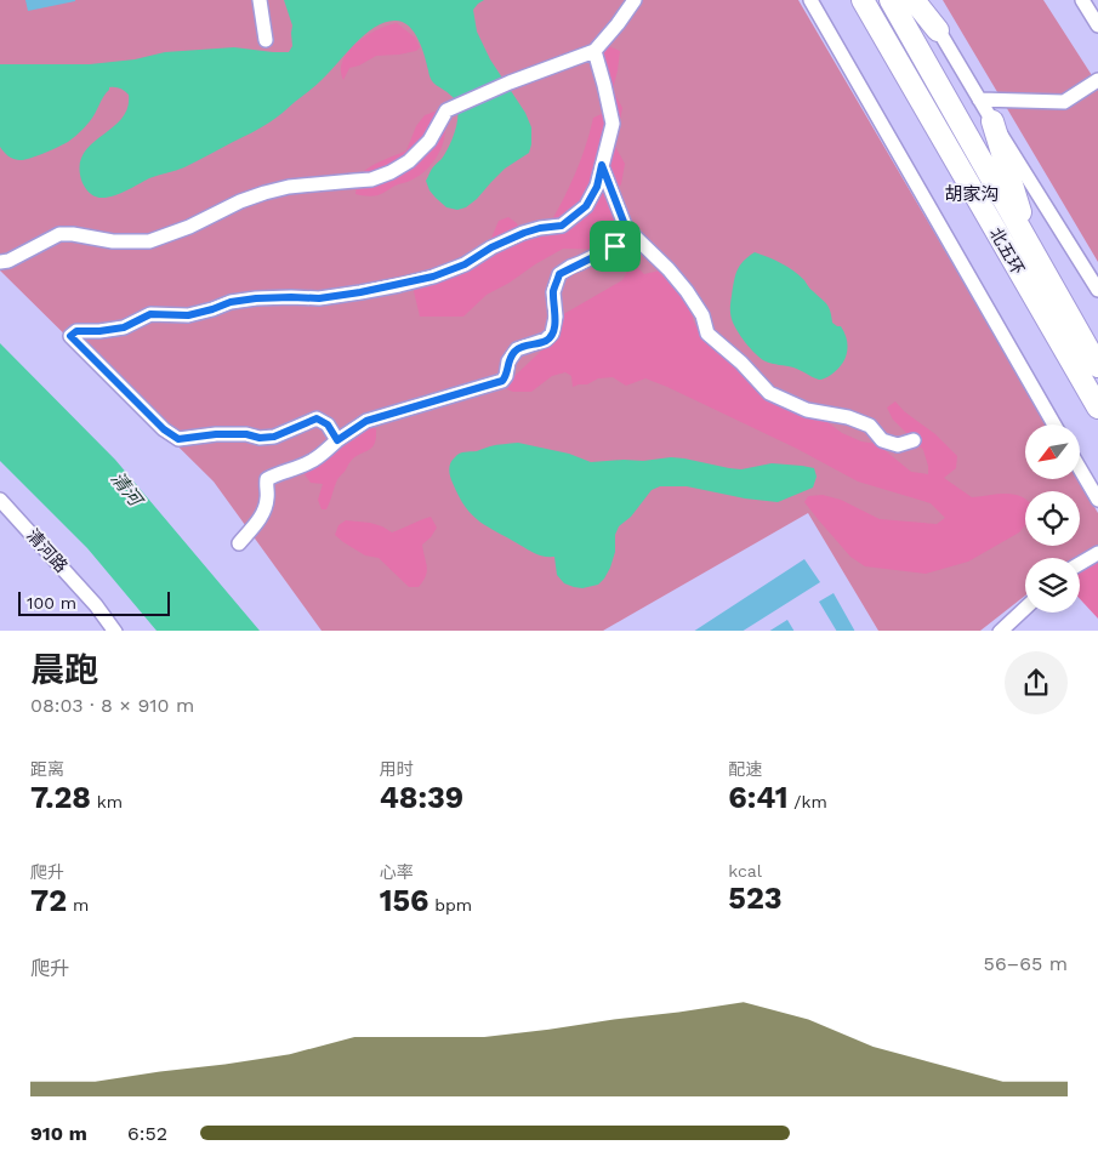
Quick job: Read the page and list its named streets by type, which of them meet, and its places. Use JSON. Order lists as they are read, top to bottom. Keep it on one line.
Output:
{"streets":{"highway":["北五环"],"street":["清河路"]},"districts":["胡家沟"],"water":["清河"],"scale_bar":"100 m","north":"bottom left","page":{"scale":"100 m","heading":["晨跑","08:03 · 8 × 910 m"],"stats":[["距离","7.28 km"],["用时","48:39"],["配速","6:41 /km"],["爬升","72 m"],["心率","156 bpm"],["kcal","523"]],"chart":["爬升","56–65 m"],"list":[{"name":"910 m","note":"6:52"}]}}
